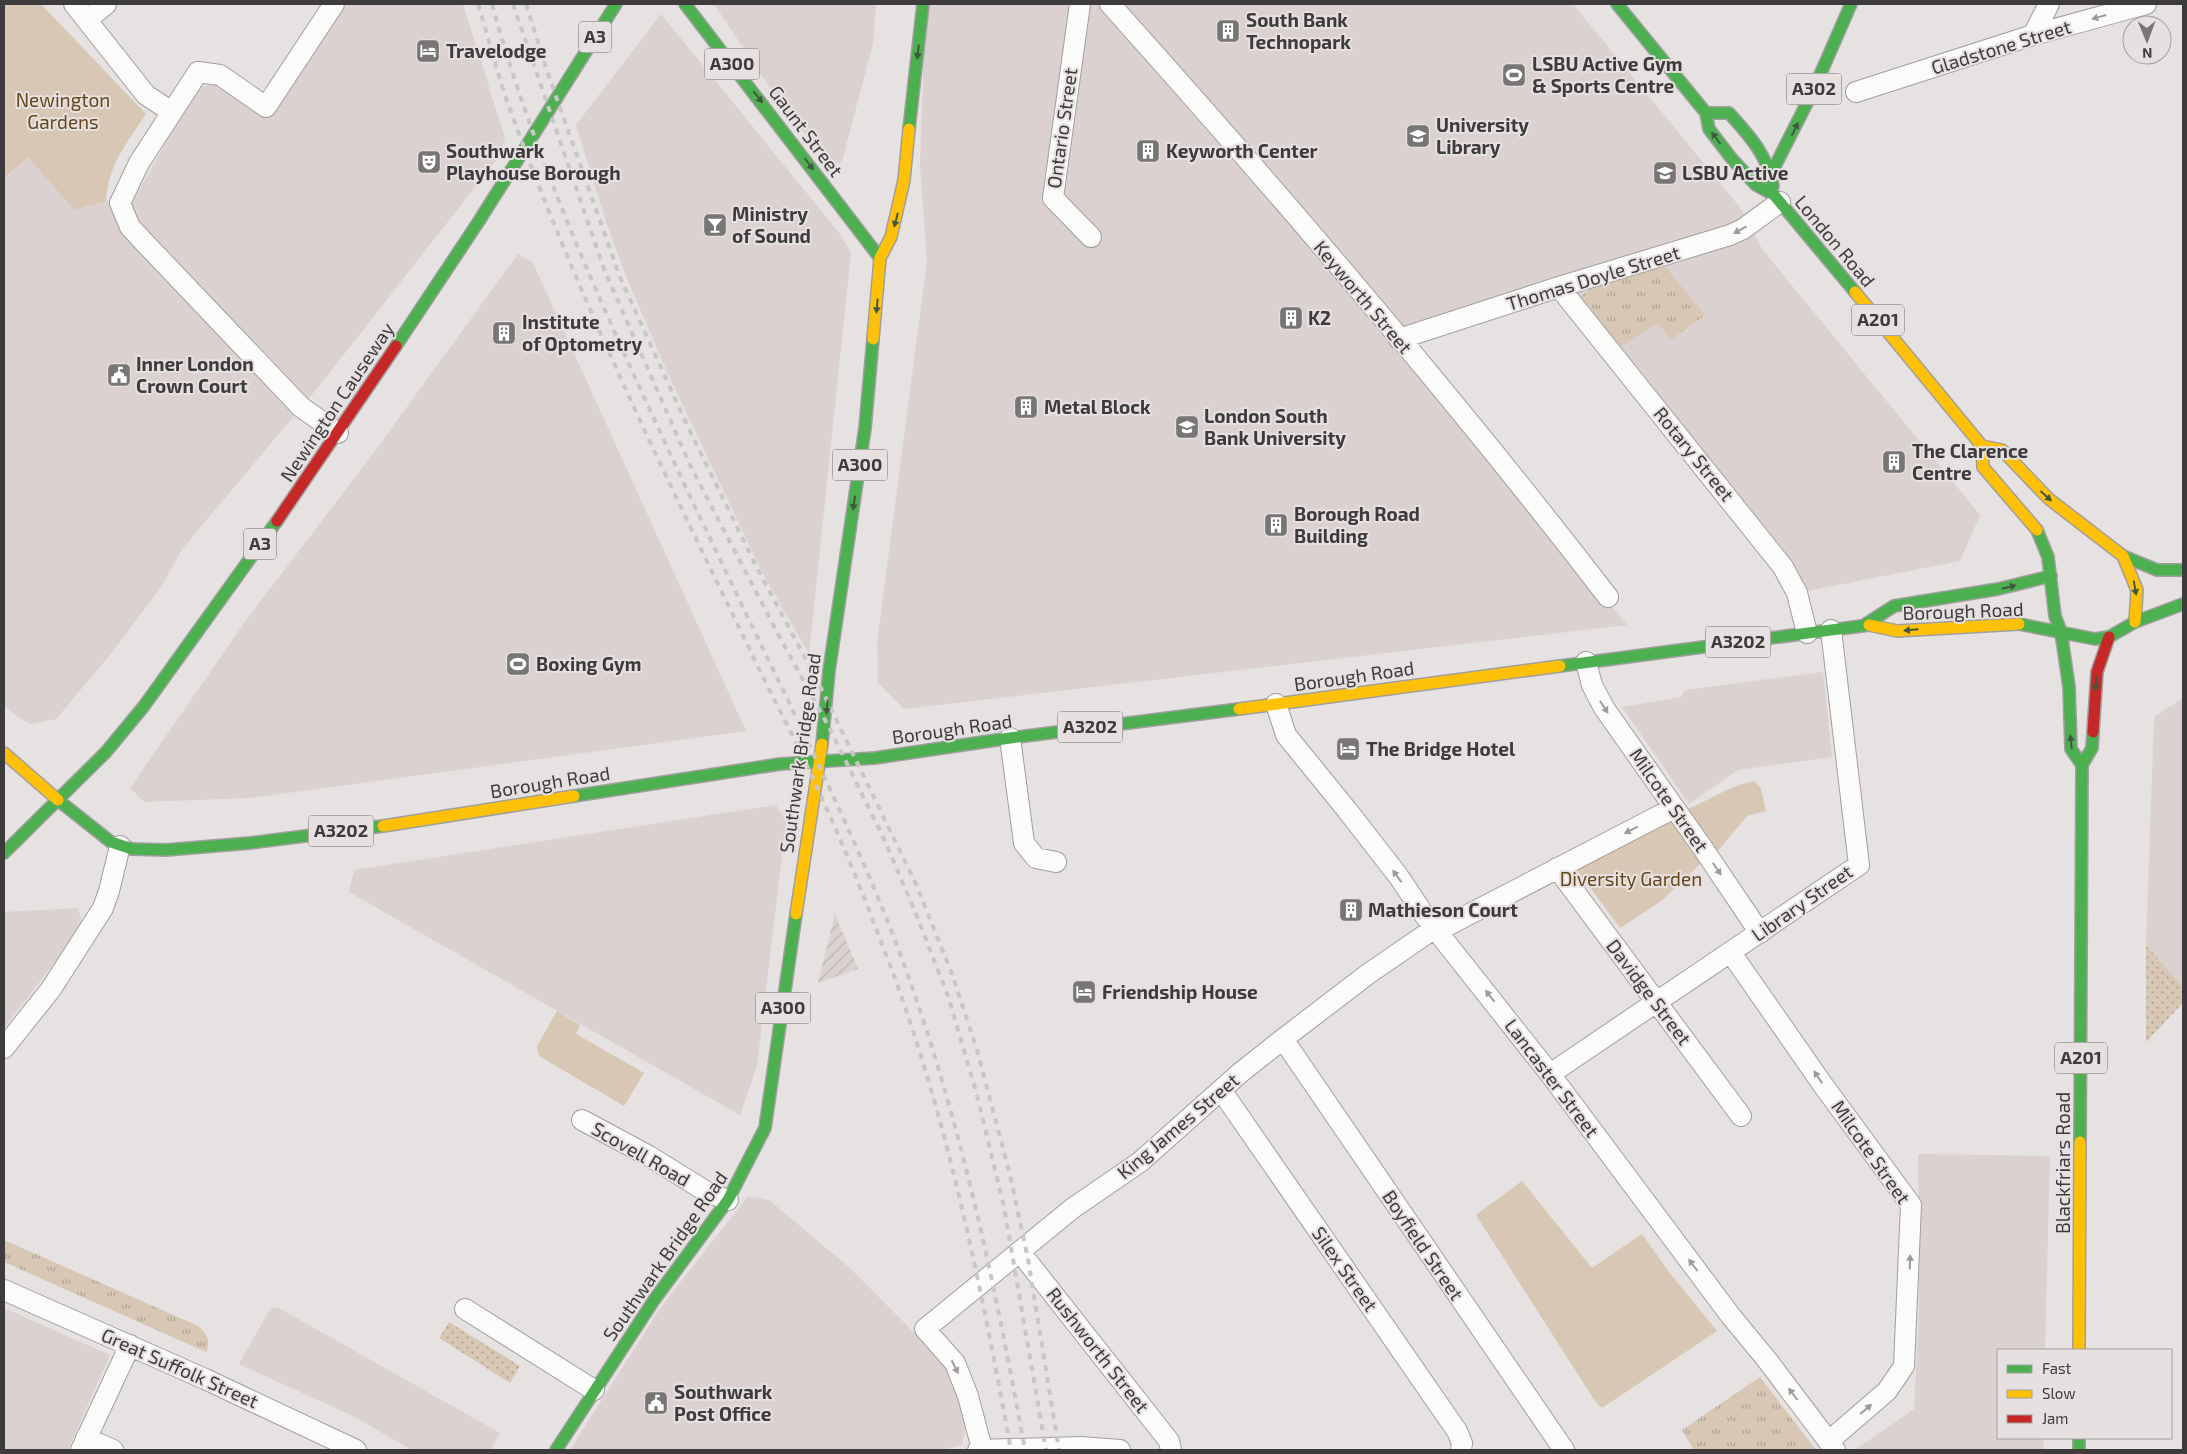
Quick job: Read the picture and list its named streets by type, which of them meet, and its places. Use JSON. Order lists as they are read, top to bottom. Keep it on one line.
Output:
{"streets":{"main road":["A3","A300","A302","Gaunt Street","London Road","A201","Newington Causeway","Borough Road","A3202","Southwark Bridge Road","Blackfriars Road"],"street":["Gladstone Street","Ontario Street","Thomas Doyle Street","Keyworth Street","Rotary Street","Milcote Street","Library Street","Davidge Street","Lancaster Street","King James Street","Scovell Road","Boyfield Street","Silex Street","Rushworth Street","Great Suffolk Street"]},"crossings":[["A3","Newington Causeway"],["A3","Borough Road"],["A302","London Road"],["Gaunt Street","Southwark Bridge Road"],["London Road","Thomas Doyle Street"],["London Road","A201"],["Thomas Doyle Street","Keyworth Street"],["Thomas Doyle Street","Rotary Street"],["A201","Borough Road"],["A201","A3202"],["A201","Blackfriars Road"],["Newington Causeway","Borough Road"],["Rotary Street","Borough Road"],["Borough Road","A3202"],["Borough Road","Southwark Bridge Road"],["Borough Road","Milcote Street"],["Borough Road","Library Street"],["Borough Road","Lancaster Street"],["Borough Road","Blackfriars Road"],["A3202","Blackfriars Road"],["Southwark Bridge Road","Scovell Road"],["Milcote Street","Library Street"],["Milcote Street","Lancaster Street"],["Milcote Street","King James Street"],["Library Street","Davidge Street"],["Library Street","Lancaster Street"],["Davidge Street","King James Street"],["Lancaster Street","King James Street"],["King James Street","Boyfield Street"],["King James Street","Silex Street"],["King James Street","Rushworth Street"]],"one_way":["Gladstone Street","Gaunt Street","Thomas Doyle Street","Southwark Bridge Road","Lancaster Street"],"parks":["Newington Gardens","Diversity Garden"],"places":{"building":["South Bank Technopark","Keyworth Center","K2","Institute of Optometry","Metal Block","The Clarence Centre","Borough Road Building","Mathieson Court"],"hotel":["Travelodge","The Bridge Hotel","Friendship House"],"sports":["LSBU Active Gym & Sports Centre","Boxing Gym"],"school or university":["University Library","LSBU Active","London South Bank University"],"theatre":["Southwark Playhouse Borough"],"bar":["Ministry of Sound"],"public building":["Inner London Crown Court","Southwark Post Office"]},"legend":["Fast","Slow","Jam"],"north":"bottom"}
